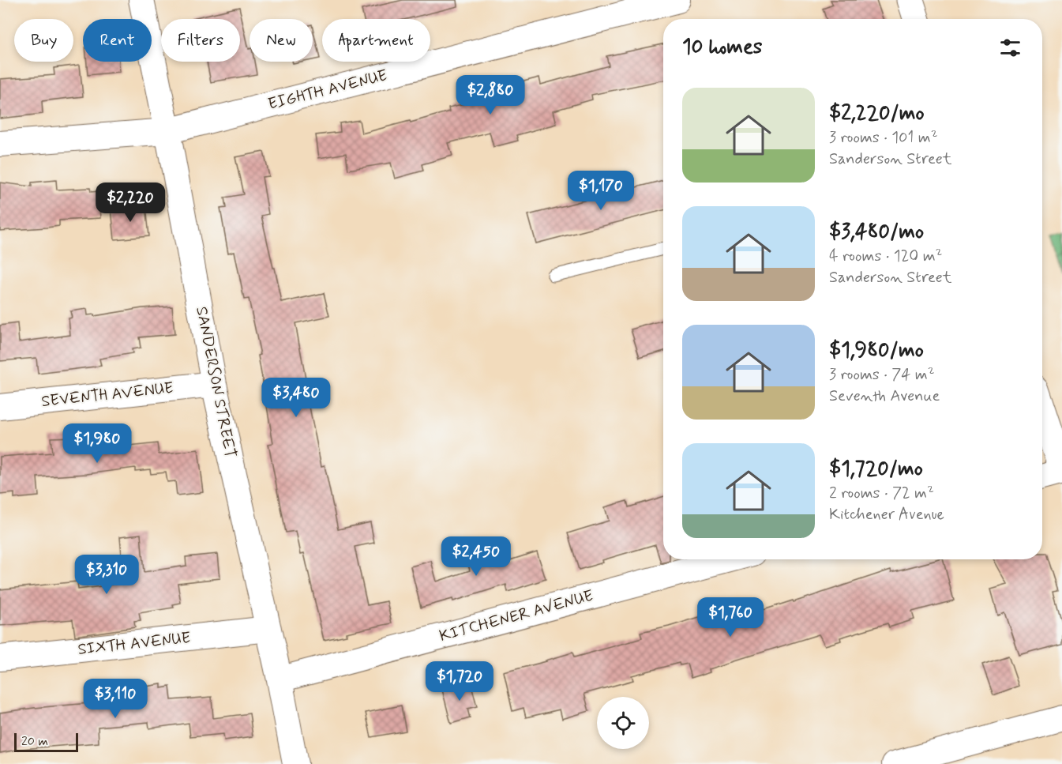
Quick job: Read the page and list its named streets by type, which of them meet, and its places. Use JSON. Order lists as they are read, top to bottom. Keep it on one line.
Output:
{"streets":{"street":["EIGHTH AVENUE","SANDERSON STREET","SEVENTH AVENUE","KITCHENER AVENUE","SIXTH AVENUE"]},"crossings":[["EIGHTH AVENUE","SANDERSON STREET"],["SANDERSON STREET","SEVENTH AVENUE"],["SANDERSON STREET","KITCHENER AVENUE"],["SANDERSON STREET","SIXTH AVENUE"]],"scale_bar":"20 m","page":{"chip":["Buy","Rent","Filters","New","Apartment"],"heading":"10 homes","price":["$2,880","$1,170","$2,220","$3,480","$1,980","$2,450","$3,310","$1,760","$1,720","$3,110"],"list":[{"name":"$2,220/mo","note":"3 rooms · 101 m² · Sanderson Street"},{"name":"$3,480/mo","note":"4 rooms · 120 m² · Sanderson Street"},{"name":"$1,980/mo","note":"3 rooms · 74 m² · Seventh Avenue"},{"name":"$1,720/mo","note":"2 rooms · 72 m² · Kitchener Avenue"}],"scale":"20 m"}}
